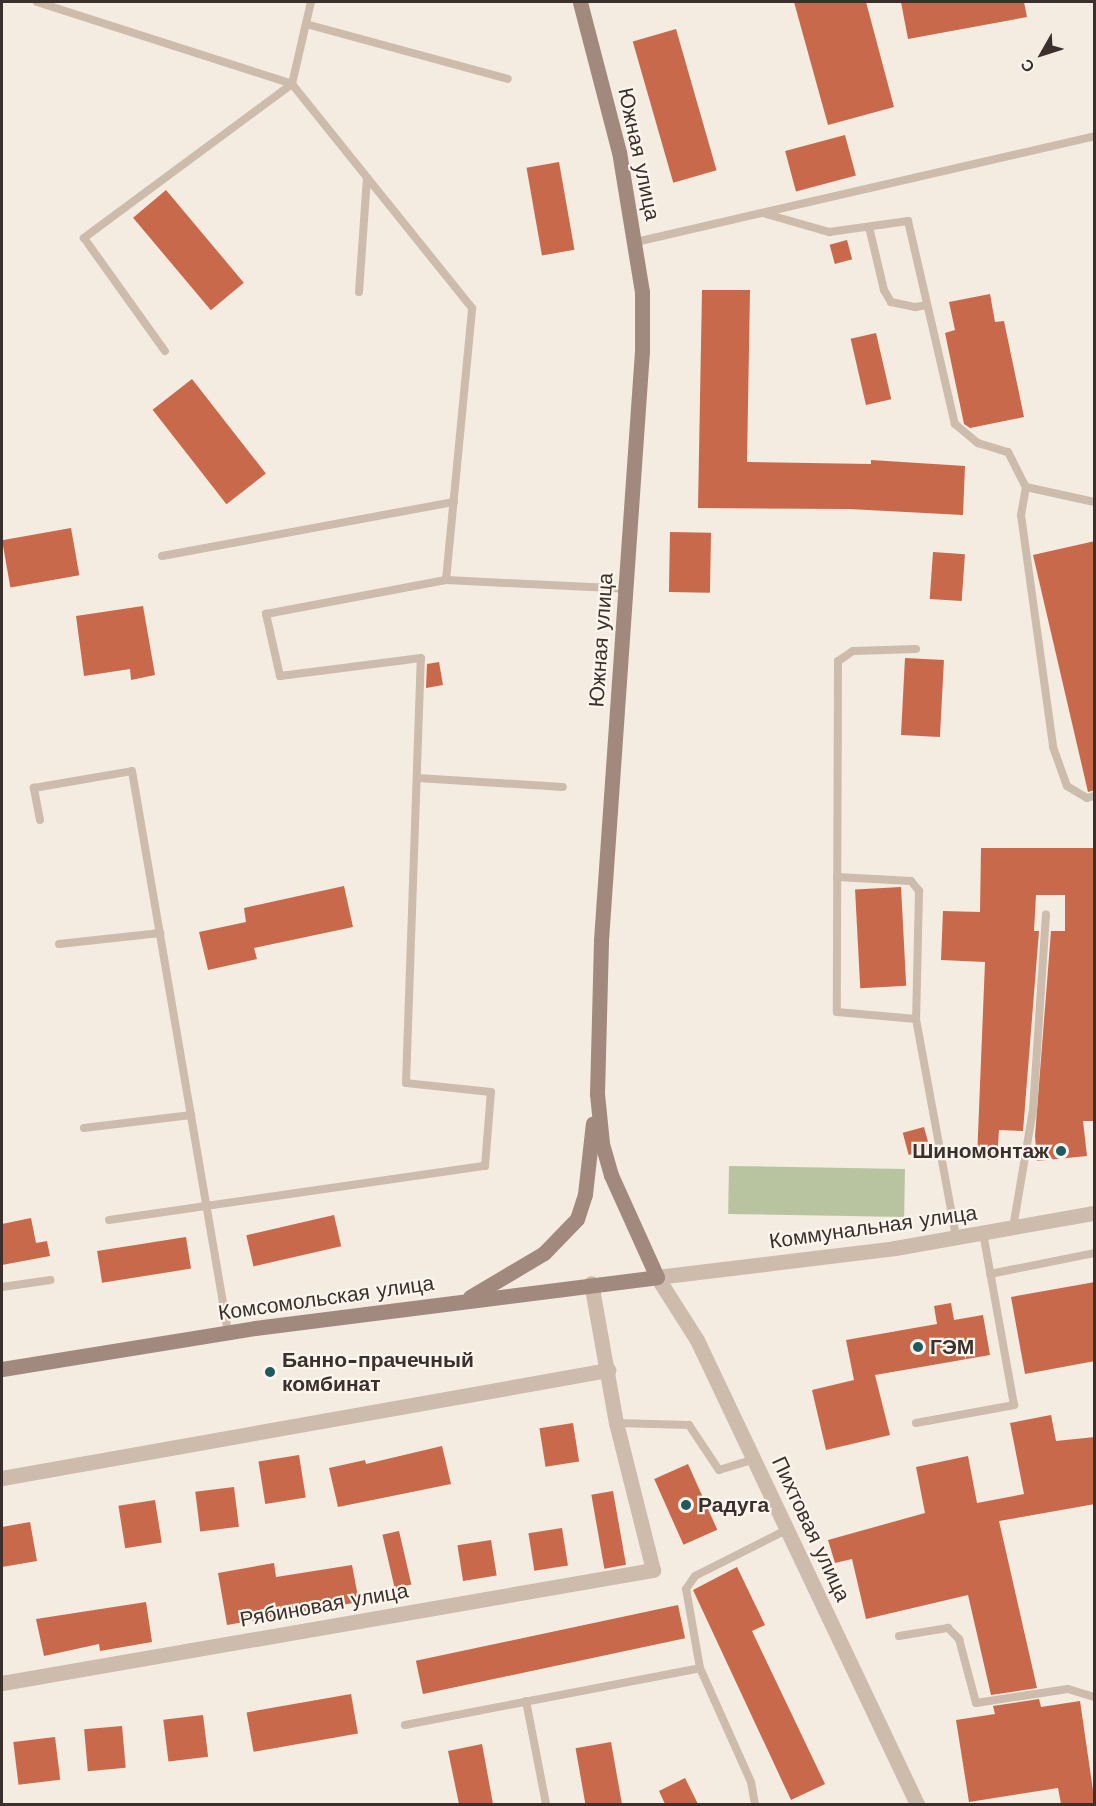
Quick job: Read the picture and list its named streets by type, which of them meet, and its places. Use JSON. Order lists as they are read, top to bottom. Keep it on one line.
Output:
{"streets":{"main road":["Южная улица","Комсомольская улица"],"street":["Коммунальная улица","Пихтовая улица","Рябиновая улица"]},"crossings":[["Южная улица","Коммунальная улица"],["Южная улица","Комсомольская улица"],["Южная улица","Пихтовая улица"],["Коммунальная улица","Комсомольская улица"],["Коммунальная улица","Пихтовая улица"],["Комсомольская улица","Пихтовая улица"]],"places":["Шиномонтаж","ГЭМ","Банно-прачечный комбинат","Радуга"],"north":"bottom left"}
